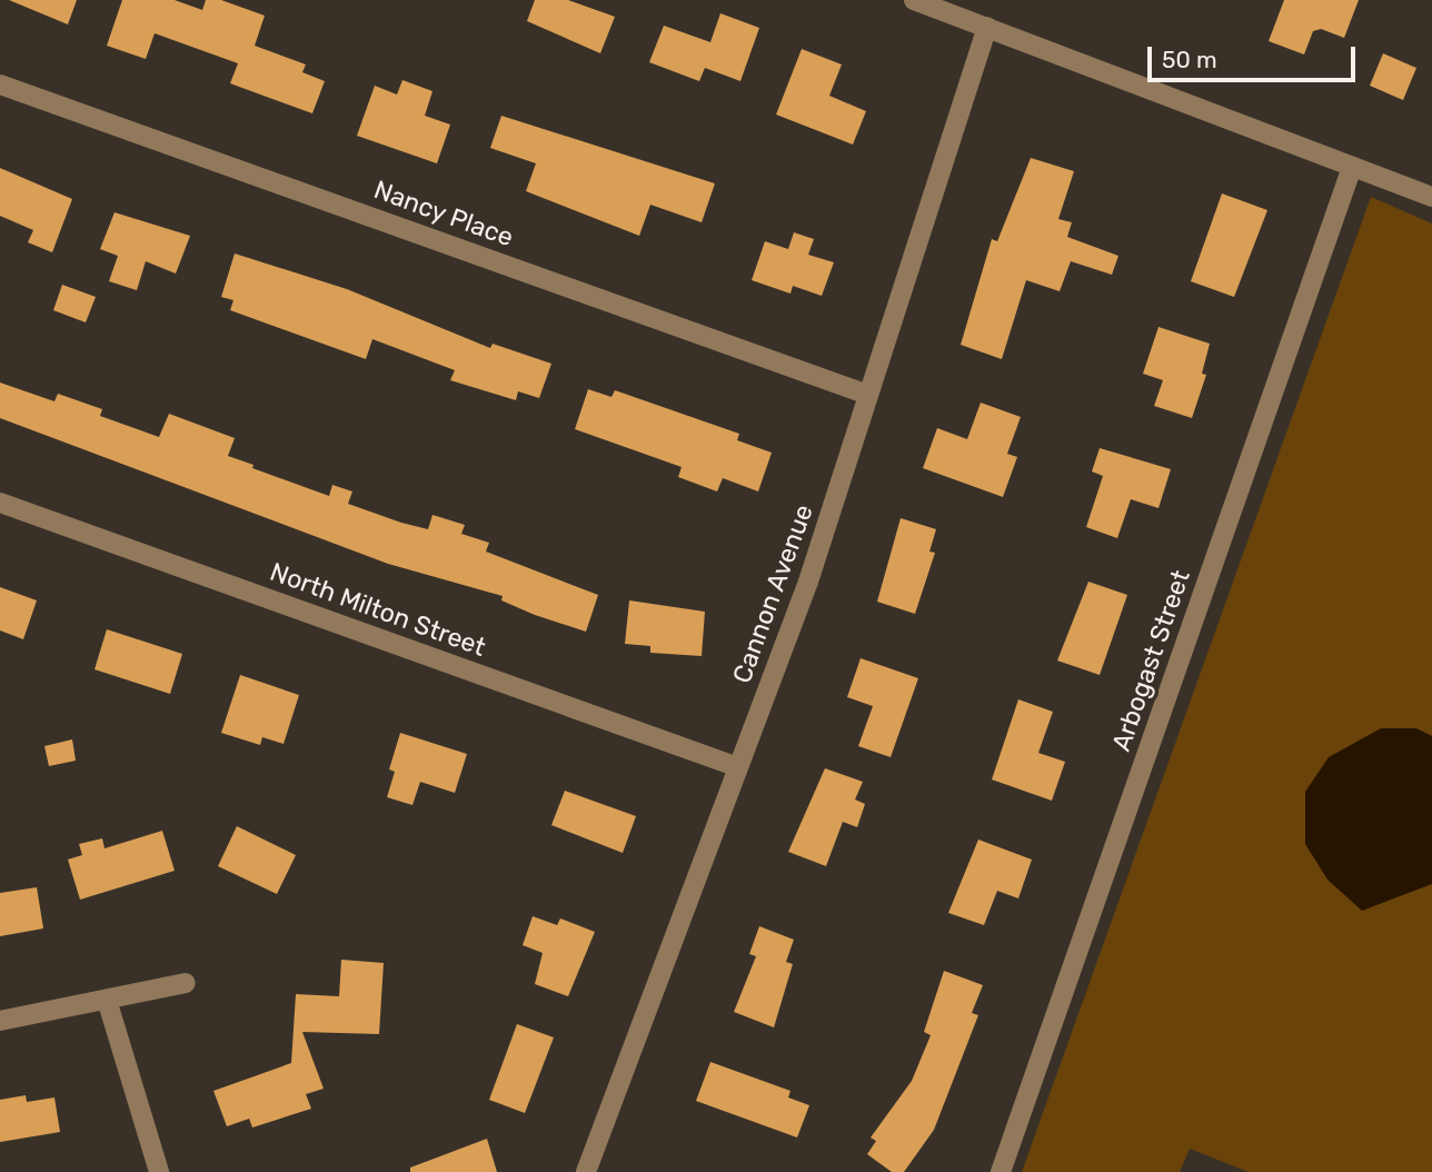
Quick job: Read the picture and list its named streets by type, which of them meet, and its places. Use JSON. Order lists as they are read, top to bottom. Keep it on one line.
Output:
{"streets":{"street":["Nancy Place","Cannon Avenue","North Milton Street","Arbogast Street"]},"crossings":[["Nancy Place","Cannon Avenue"],["Cannon Avenue","North Milton Street"]],"scale_bar":"50 m"}
